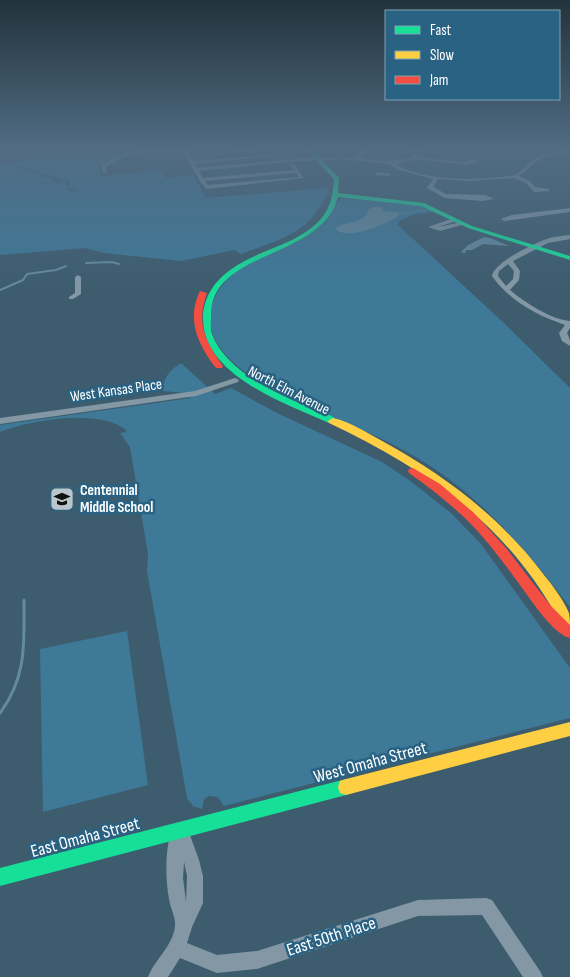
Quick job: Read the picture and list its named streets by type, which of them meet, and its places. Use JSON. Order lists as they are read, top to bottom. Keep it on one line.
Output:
{"streets":{"main road":["North Elm Avenue","West Omaha Street","East Omaha Street"],"street":["West Kansas Place","East 50th Place"]},"crossings":[["West Kansas Place","North Elm Avenue"],["West Omaha Street","East Omaha Street"]],"places":{"school or university":["Centennial Middle School"]},"legend":["Fast","Slow","Jam"]}
